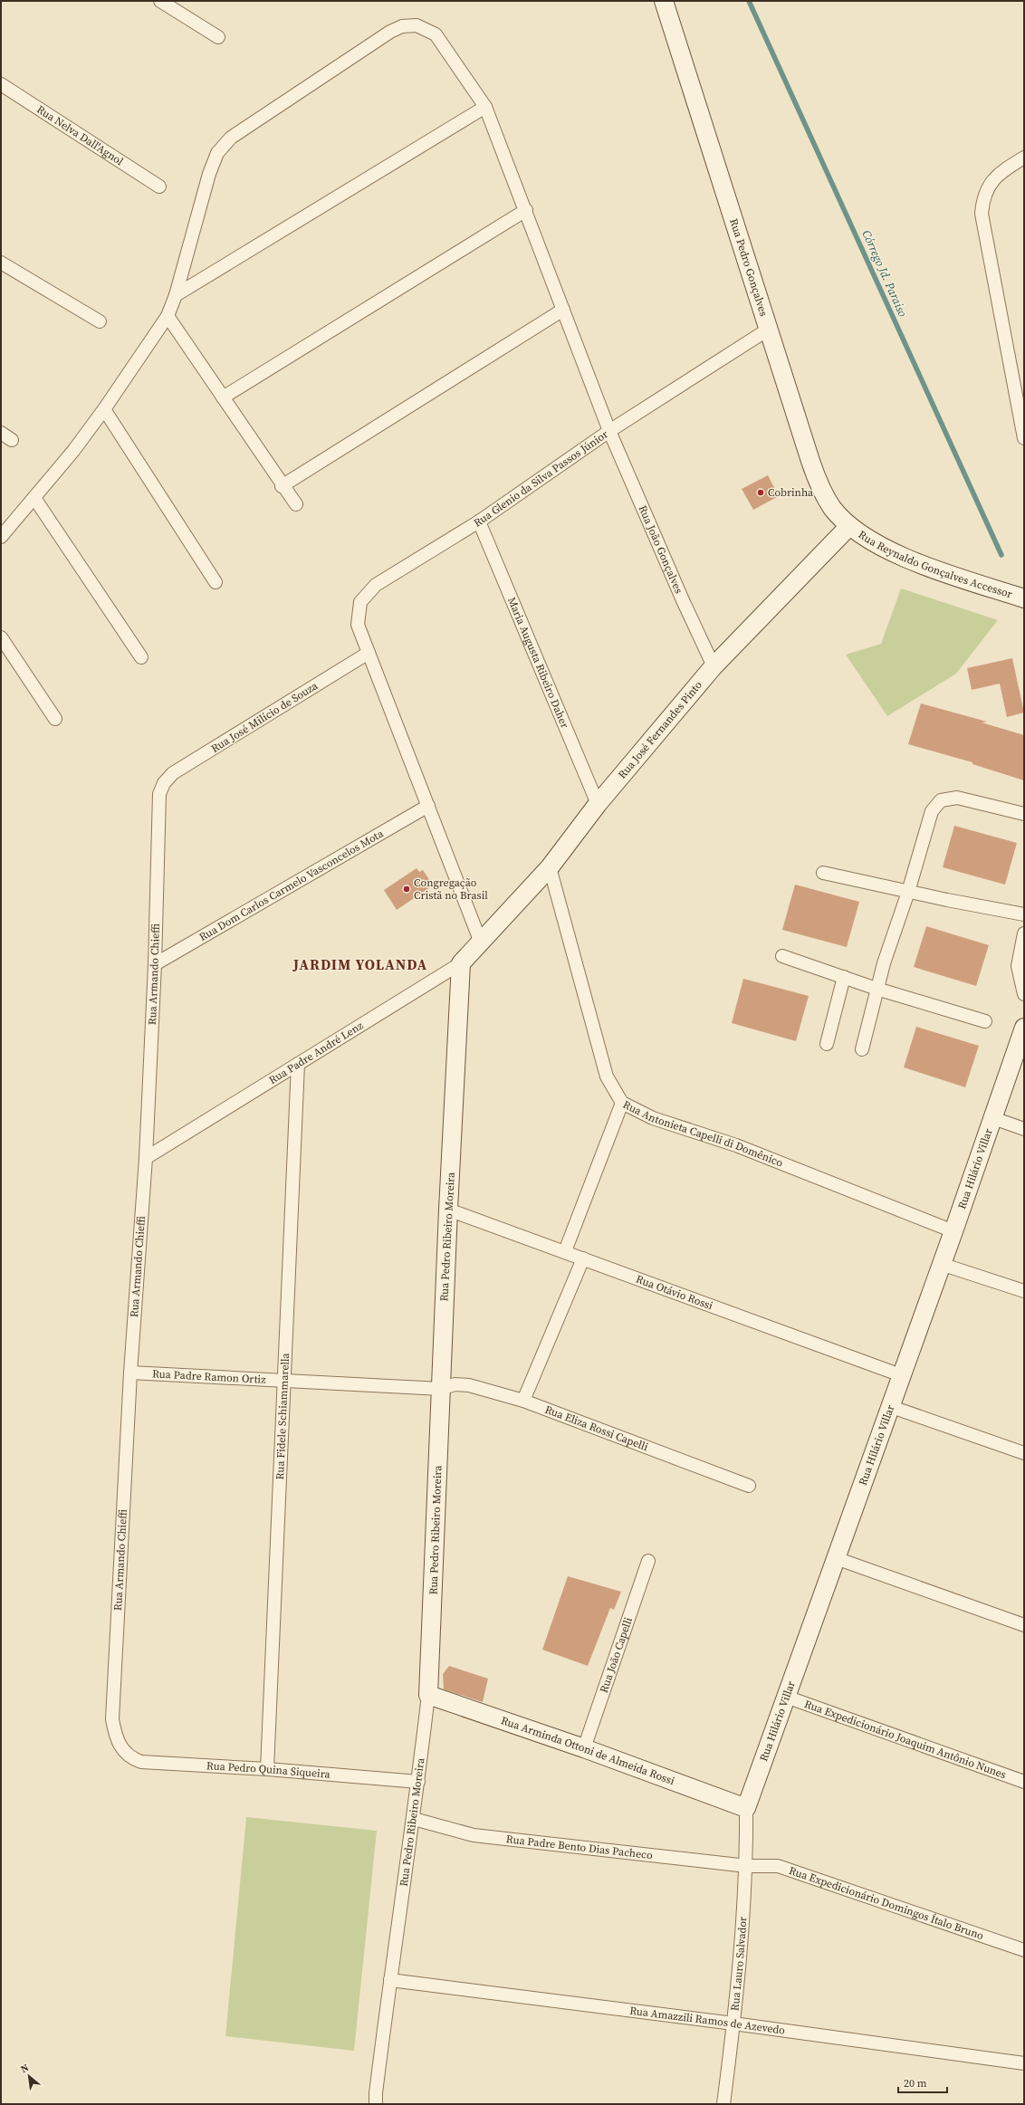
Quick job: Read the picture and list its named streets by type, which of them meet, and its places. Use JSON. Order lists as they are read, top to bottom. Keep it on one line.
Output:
{"streets":{"street":["Rua Nelva Dall'Agnol","Rua Pedro Gonçalves","Rua Glenio da Silva Passos Júnior","Rua João Gonçalves","Rua Reynaldo Gonçalves Accessor","Maria Augusta Ribeiro Daher","Rua José Milício de Souza","Rua José Fernandes Pinto","Rua Dom Carlos Carmelo Vasconcelos Mota","Rua Armando Chieffi","Rua Padre André Lenz","Rua Antonieta Capelli di Domênico","Rua Hilário Villar","Rua Pedro Ribeiro Moreira","Rua Otávio Rossi","Rua Padre Ramon Ortiz","Rua Fidele Schiammarella","Rua Eliza Rossi Capelli","Rua João Capelli","Rua Expedicionário Joaquim Antônio Nunes","Rua Arminda Ottoni de Almeida Rossi","Rua Pedro Quina Siqueira","Rua Padre Bento Dias Pacheco","Rua Expedicionário Domingos Ítalo Bruno","Rua Lauro Salvador","Rua Amazzili Ramos de Azevedo"]},"crossings":[["Rua Pedro Gonçalves","Rua Glenio da Silva Passos Júnior"],["Rua Pedro Gonçalves","Rua Reynaldo Gonçalves Accessor"],["Rua Pedro Gonçalves","Rua José Fernandes Pinto"],["Rua Glenio da Silva Passos Júnior","Rua João Gonçalves"],["Rua Glenio da Silva Passos Júnior","Maria Augusta Ribeiro Daher"],["Rua Glenio da Silva Passos Júnior","Rua José Milício de Souza"],["Rua Glenio da Silva Passos Júnior","Rua José Fernandes Pinto"],["Rua Glenio da Silva Passos Júnior","Rua Dom Carlos Carmelo Vasconcelos Mota"],["Rua Glenio da Silva Passos Júnior","Rua Padre André Lenz"],["Rua João Gonçalves","Rua José Fernandes Pinto"],["Rua Reynaldo Gonçalves Accessor","Rua José Fernandes Pinto"],["Maria Augusta Ribeiro Daher","Rua José Fernandes Pinto"],["Rua José Milício de Souza","Rua Armando Chieffi"],["Rua José Fernandes Pinto","Rua Padre André Lenz"],["Rua José Fernandes Pinto","Rua Antonieta Capelli di Domênico"],["Rua Dom Carlos Carmelo Vasconcelos Mota","Rua Armando Chieffi"],["Rua Armando Chieffi","Rua Padre André Lenz"],["Rua Armando Chieffi","Rua Padre Ramon Ortiz"],["Rua Armando Chieffi","Rua Pedro Quina Siqueira"],["Rua Padre André Lenz","Rua Pedro Ribeiro Moreira"],["Rua Padre André Lenz","Rua Fidele Schiammarella"],["Rua Antonieta Capelli di Domênico","Rua Hilário Villar"],["Rua Hilário Villar","Rua Otávio Rossi"],["Rua Hilário Villar","Rua Expedicionário Joaquim Antônio Nunes"],["Rua Hilário Villar","Rua Arminda Ottoni de Almeida Rossi"],["Rua Hilário Villar","Rua Padre Bento Dias Pacheco"],["Rua Hilário Villar","Rua Expedicionário Domingos Ítalo Bruno"],["Rua Hilário Villar","Rua Lauro Salvador"],["Rua Pedro Ribeiro Moreira","Rua Otávio Rossi"],["Rua Pedro Ribeiro Moreira","Rua Padre Ramon Ortiz"],["Rua Pedro Ribeiro Moreira","Rua Eliza Rossi Capelli"],["Rua Pedro Ribeiro Moreira","Rua Arminda Ottoni de Almeida Rossi"],["Rua Pedro Ribeiro Moreira","Rua Pedro Quina Siqueira"],["Rua Pedro Ribeiro Moreira","Rua Padre Bento Dias Pacheco"],["Rua Pedro Ribeiro Moreira","Rua Amazzili Ramos de Azevedo"],["Rua Padre Ramon Ortiz","Rua Fidele Schiammarella"],["Rua Padre Ramon Ortiz","Rua Eliza Rossi Capelli"],["Rua Fidele Schiammarella","Rua Pedro Quina Siqueira"],["Rua João Capelli","Rua Arminda Ottoni de Almeida Rossi"],["Rua Padre Bento Dias Pacheco","Rua Expedicionário Domingos Ítalo Bruno"],["Rua Padre Bento Dias Pacheco","Rua Lauro Salvador"],["Rua Expedicionário Domingos Ítalo Bruno","Rua Lauro Salvador"],["Rua Lauro Salvador","Rua Amazzili Ramos de Azevedo"]],"districts":["JARDIM YOLANDA"],"water":["Córrego Jd. Paraiso"],"places":["Cobrinha","Congregação Cristã no Brasil"],"scale_bar":"20 m","north":"top left"}
